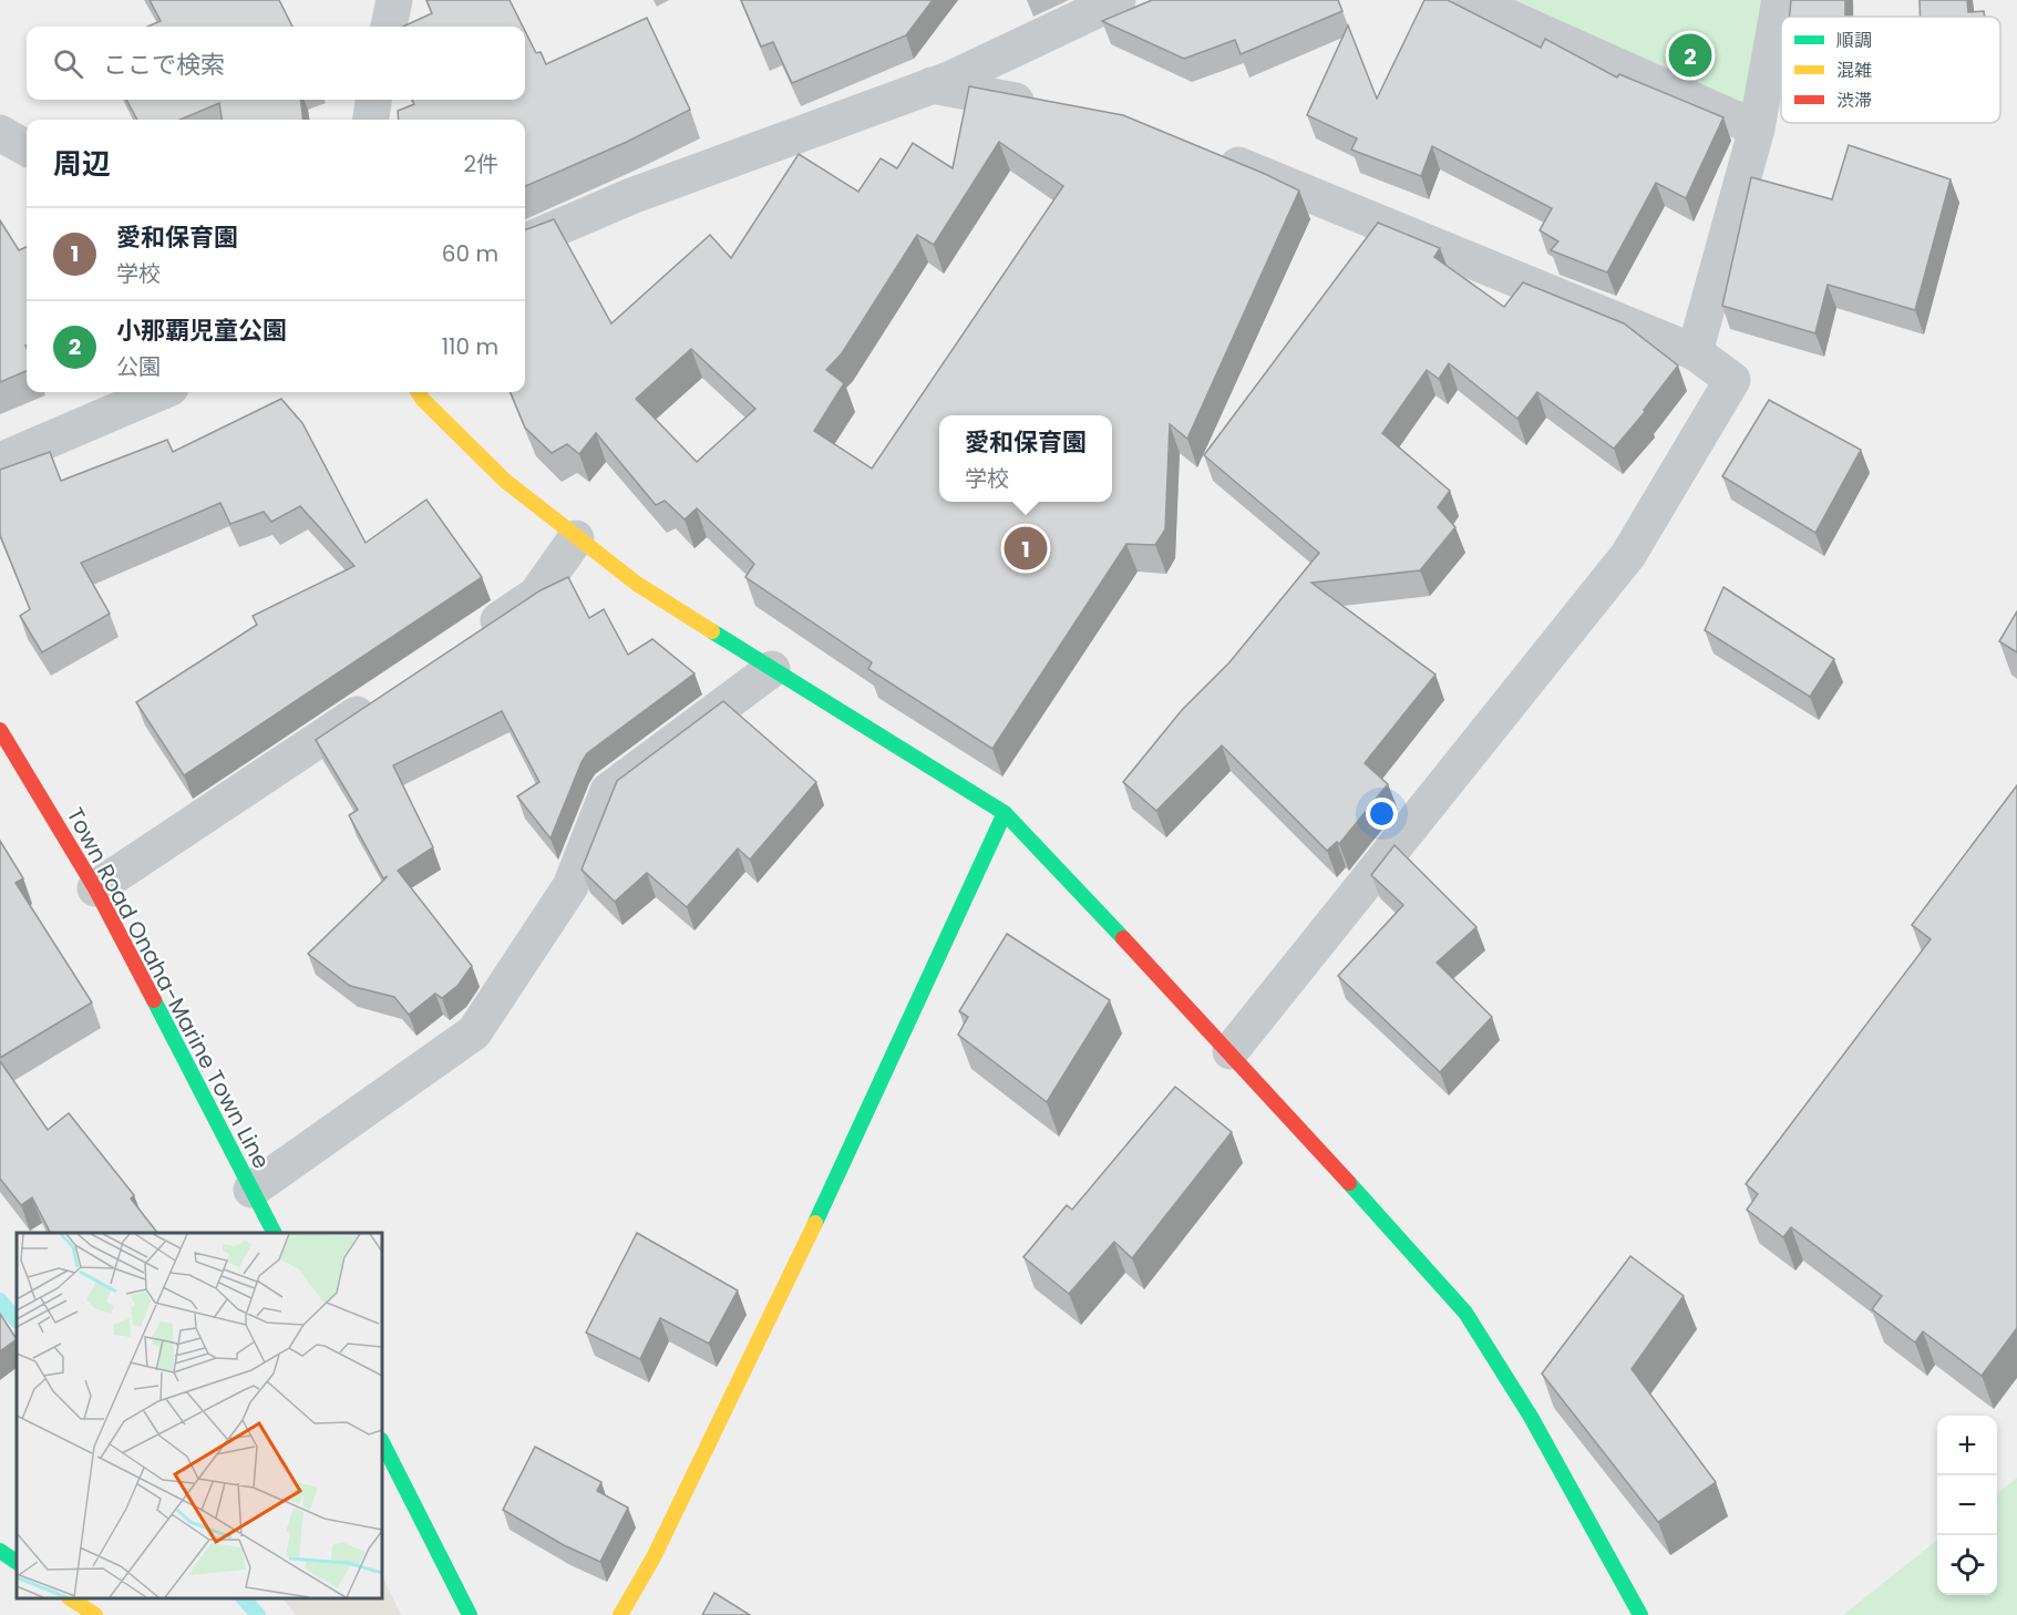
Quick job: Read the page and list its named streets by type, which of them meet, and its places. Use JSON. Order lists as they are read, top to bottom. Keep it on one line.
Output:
{"streets":{"street":["Town Road Onaha-Marine Town Line"]},"legend":["順調","混雑","渋滞"],"page":{"search":"ここで検索","pins":["2","1"],"heading":["周辺","2件"],"list":[{"mark":"1","name":"愛和保育園","note":"学校","value":"60 m"},{"mark":"2","name":"小那覇児童公園","note":"公園","value":"110 m"}],"popup":["愛和保育園","学校"],"map_buttons":["+","−"]}}
